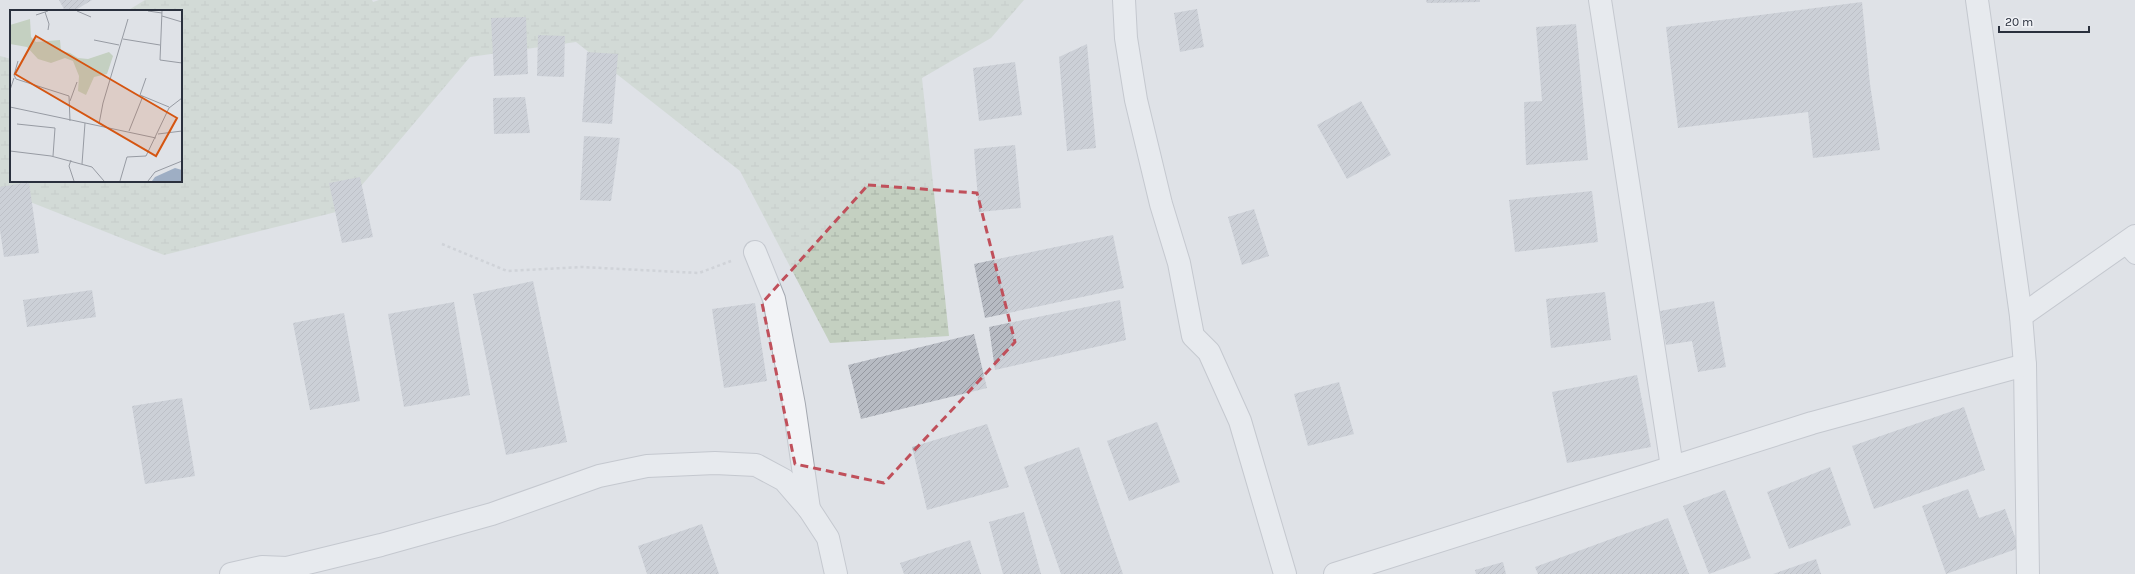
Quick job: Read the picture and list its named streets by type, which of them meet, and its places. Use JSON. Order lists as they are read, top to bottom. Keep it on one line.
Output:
{"scale_bar":"20 m"}
